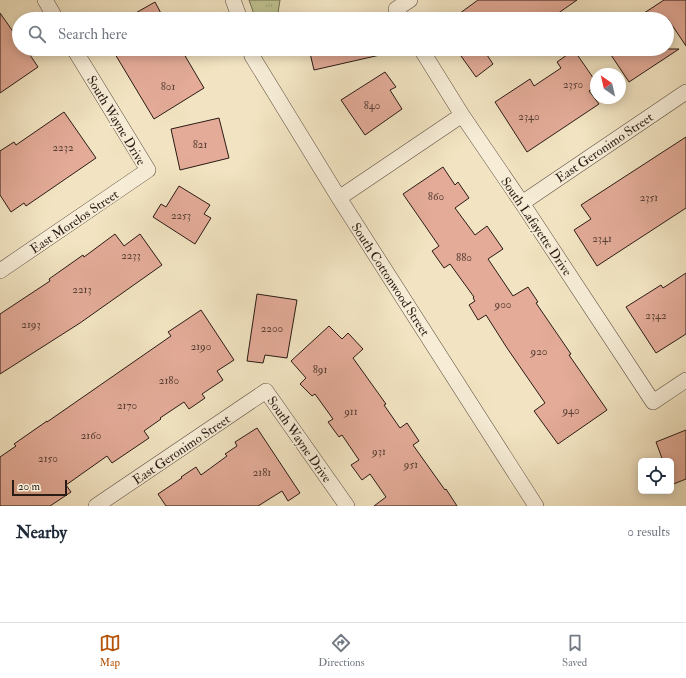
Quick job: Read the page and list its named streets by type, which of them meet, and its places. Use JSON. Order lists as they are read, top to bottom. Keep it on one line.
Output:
{"streets":{"street":["South Wayne Drive","East Geronimo Street","East Morelos Street","South Lafayette Drive","South Cottonwood Street"]},"crossings":[["South Wayne Drive","East Geronimo Street"],["South Wayne Drive","East Morelos Street"],["East Geronimo Street","South Lafayette Drive"]],"house_numbers":["2350","801","840","2340","821","2232","860","2351","2253","2341","2233","880","2213","900","2342","2193","2200","2190","920","891","2180","2170","940","911","2160","931","2150","951","2181"],"scale_bar":"20 m","north":"top left","page":{"search":"Search here","scale":"20 m","heading":["Nearby","0 results"],"nav":["Map","Directions","Saved"]}}
